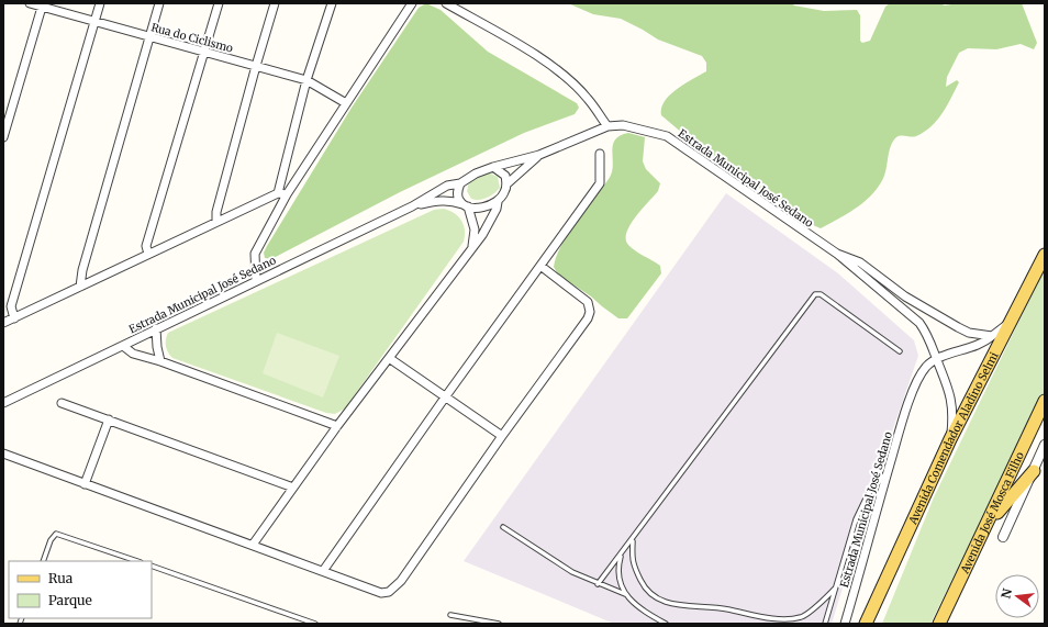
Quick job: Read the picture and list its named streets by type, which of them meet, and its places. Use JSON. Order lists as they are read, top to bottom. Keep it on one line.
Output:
{"streets":{"main road":["Avenida Comendador Aladino Selmi","Avenida José Mosca Filho"],"street":["Rua do Ciclismo","Estrada Municipal José Sedano"]},"crossings":[["Estrada Municipal José Sedano","Avenida Comendador Aladino Selmi"]],"legend":["Rua","Parque"],"north":"left"}
